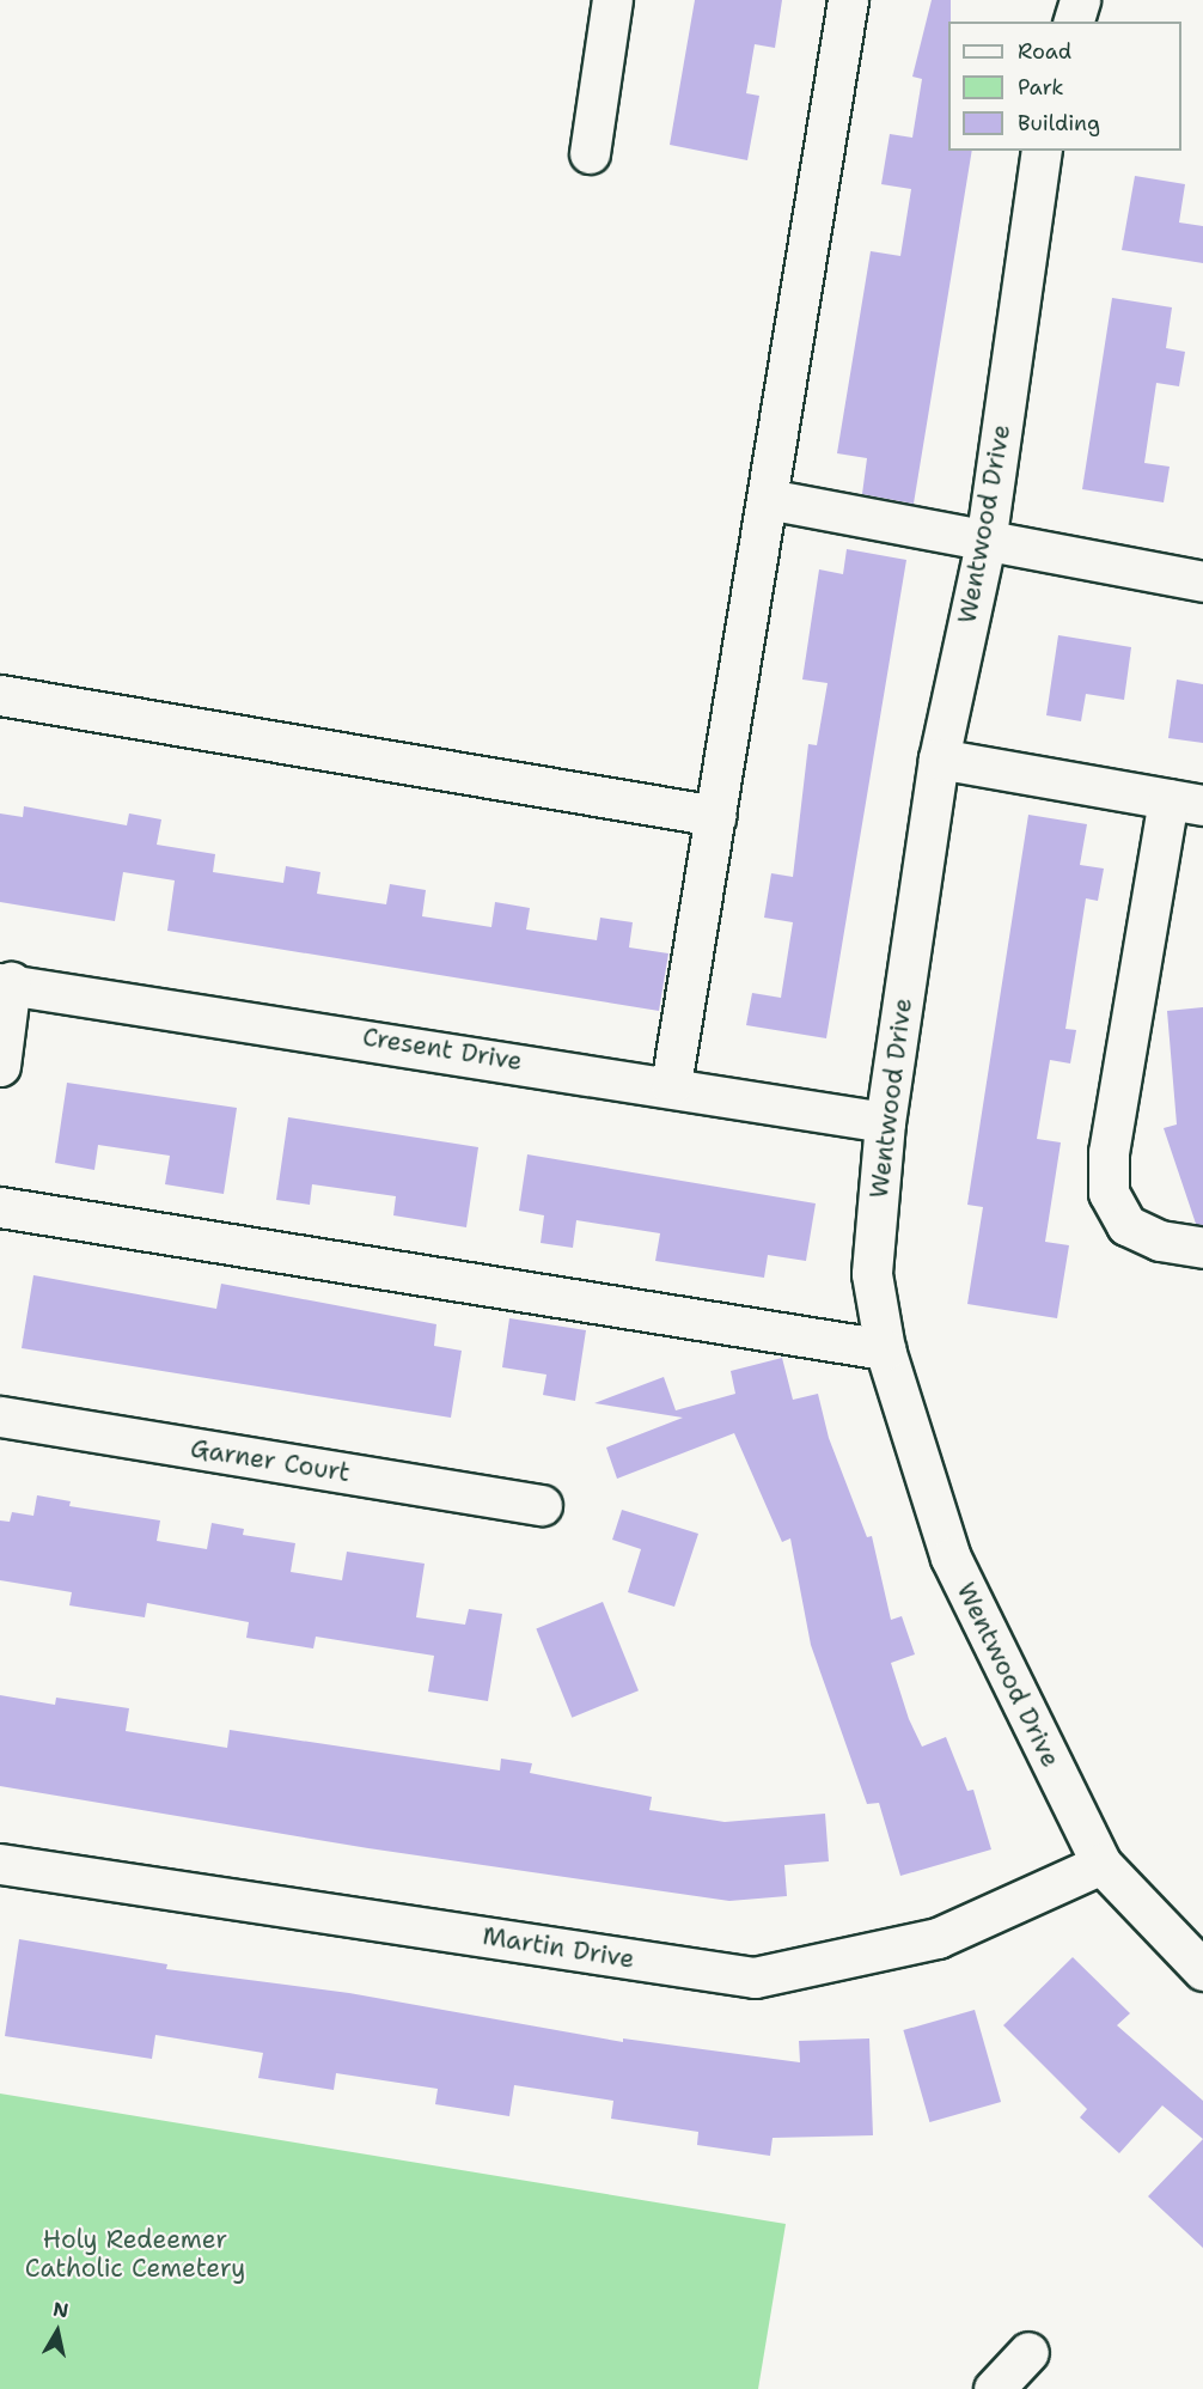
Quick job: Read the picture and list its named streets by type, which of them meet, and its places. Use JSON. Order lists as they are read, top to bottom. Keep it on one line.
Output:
{"streets":{"street":["Wentwood Drive","Cresent Drive","Garner Court","Martin Drive"]},"crossings":[["Wentwood Drive","Cresent Drive"],["Wentwood Drive","Martin Drive"]],"parks":["Holy Redeemer Catholic Cemetery"],"legend":["Road","Park","Building"],"north":"top"}
